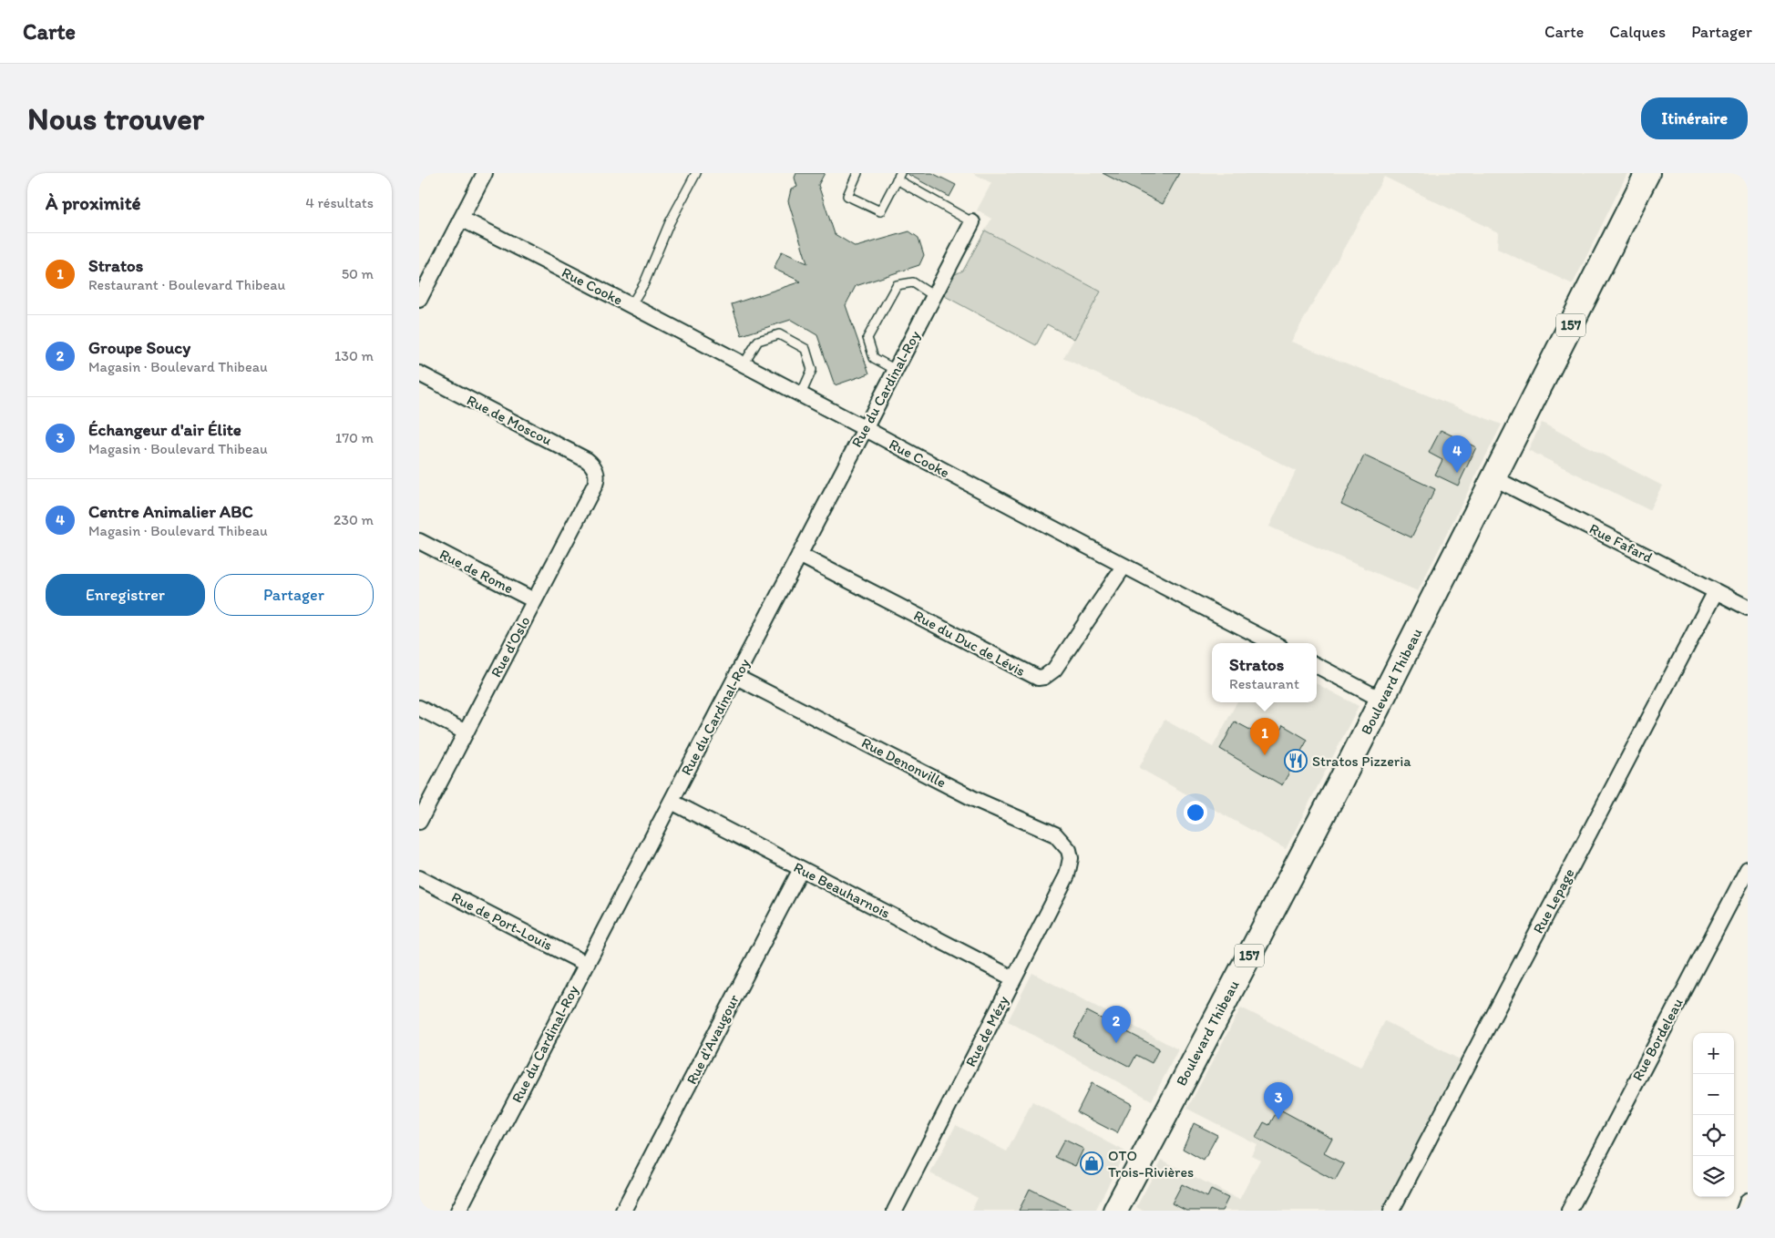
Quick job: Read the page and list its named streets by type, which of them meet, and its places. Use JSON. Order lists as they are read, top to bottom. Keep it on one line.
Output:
{"streets":{"main road":["157","Boulevard Thibeau"],"street":["Rue Cooke","Rue du Cardinal-Roy","Rue de Moscou","Rue Fafard","Rue de Rome","Rue du Duc de Lévis","Rue d'Oslo","Rue Denonville","Rue Beauharnois","Rue Lepage","Rue de Port-Louis","Rue de Mézy","Rue d'Avaugour","Rue Bordeleau"]},"crossings":[["Rue Cooke","Rue du Cardinal-Roy"],["Rue Cooke","Rue du Duc de Lévis"],["Rue du Cardinal-Roy","Rue du Duc de Lévis"],["Rue du Cardinal-Roy","Rue Denonville"],["Rue du Cardinal-Roy","Rue Beauharnois"],["Rue du Cardinal-Roy","Rue de Port-Louis"],["Rue de Moscou","Rue d'Oslo"],["Rue Fafard","Boulevard Thibeau"],["Rue Fafard","Rue Lepage"],["Rue de Rome","Rue d'Oslo"],["Rue Denonville","Rue de Mézy"],["Rue Beauharnois","Rue de Mézy"],["Rue Beauharnois","Rue d'Avaugour"]],"places":{"restaurant":["Stratos Pizzeria"],"shop":["OTO Trois-Rivières"]},"page":{"header":"Carte","nav":["Carte","Calques","Partager"],"buttons":["Itinéraire",["Enregistrer","Partager"]],"title":"Nous trouver","heading":["À proximité","4 résultats"],"list":[{"mark":"1","name":"Stratos","note":"Restaurant · Boulevard Thibeau","value":"50 m"},{"mark":"2","name":"Groupe Soucy","note":"Magasin · Boulevard Thibeau","value":"130 m"},{"mark":"3","name":"Échangeur d'air Élite","note":"Magasin · Boulevard Thibeau","value":"170 m"},{"mark":"4","name":"Centre Animalier ABC","note":"Magasin · Boulevard Thibeau","value":"230 m"}],"pins":["4","1","2","3"],"popup":["Stratos","Restaurant"],"map_buttons":["+","−"]}}
